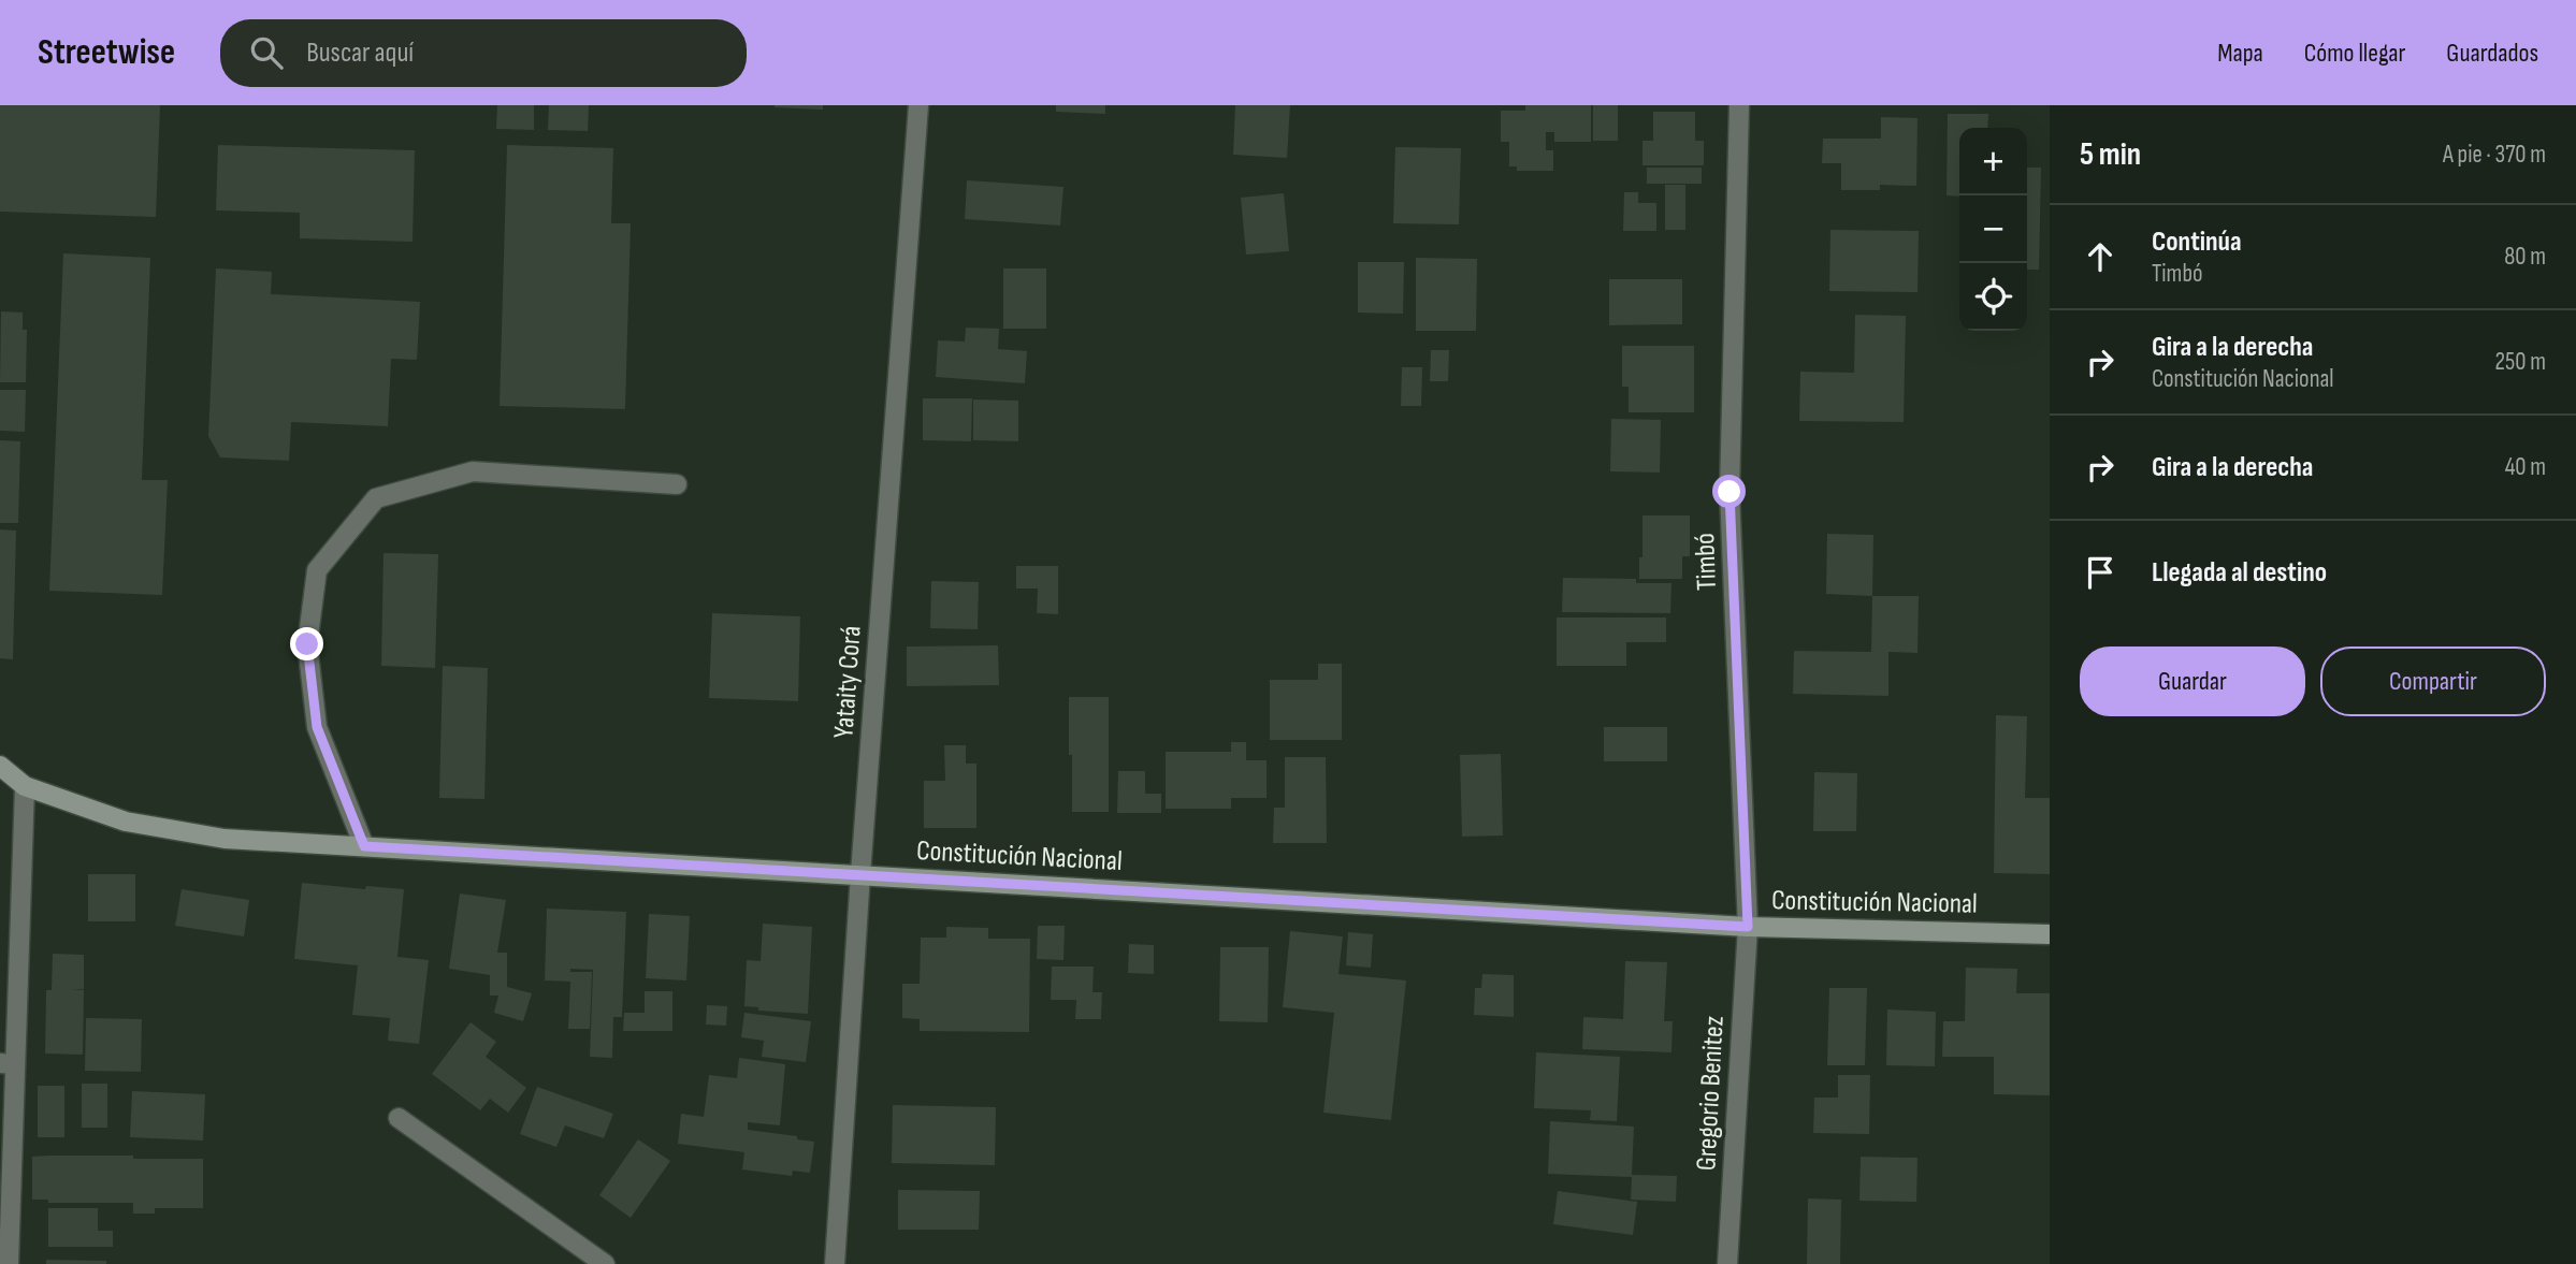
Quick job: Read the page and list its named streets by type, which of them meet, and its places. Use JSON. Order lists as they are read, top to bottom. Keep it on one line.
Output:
{"streets":{"street":["Timbó","Yataity Corá","Constitución Nacional","Gregorio Benitez"]},"crossings":[["Timbó","Constitución Nacional"],["Timbó","Gregorio Benitez"],["Yataity Corá","Constitución Nacional"],["Constitución Nacional","Gregorio Benitez"]],"page":{"header":"Streetwise","search":"Buscar aquí","nav":["Mapa","Cómo llegar","Guardados"],"heading":["5 min","A pie · 370 m"],"map_buttons":["+","−"],"list":[["Continúa","Timbó","80 m"],["Gira a la derecha","Constitución Nacional","250 m"],["Gira a la derecha","40 m"],"Llegada al destino"],"buttons":["Guardar","Compartir"]}}
